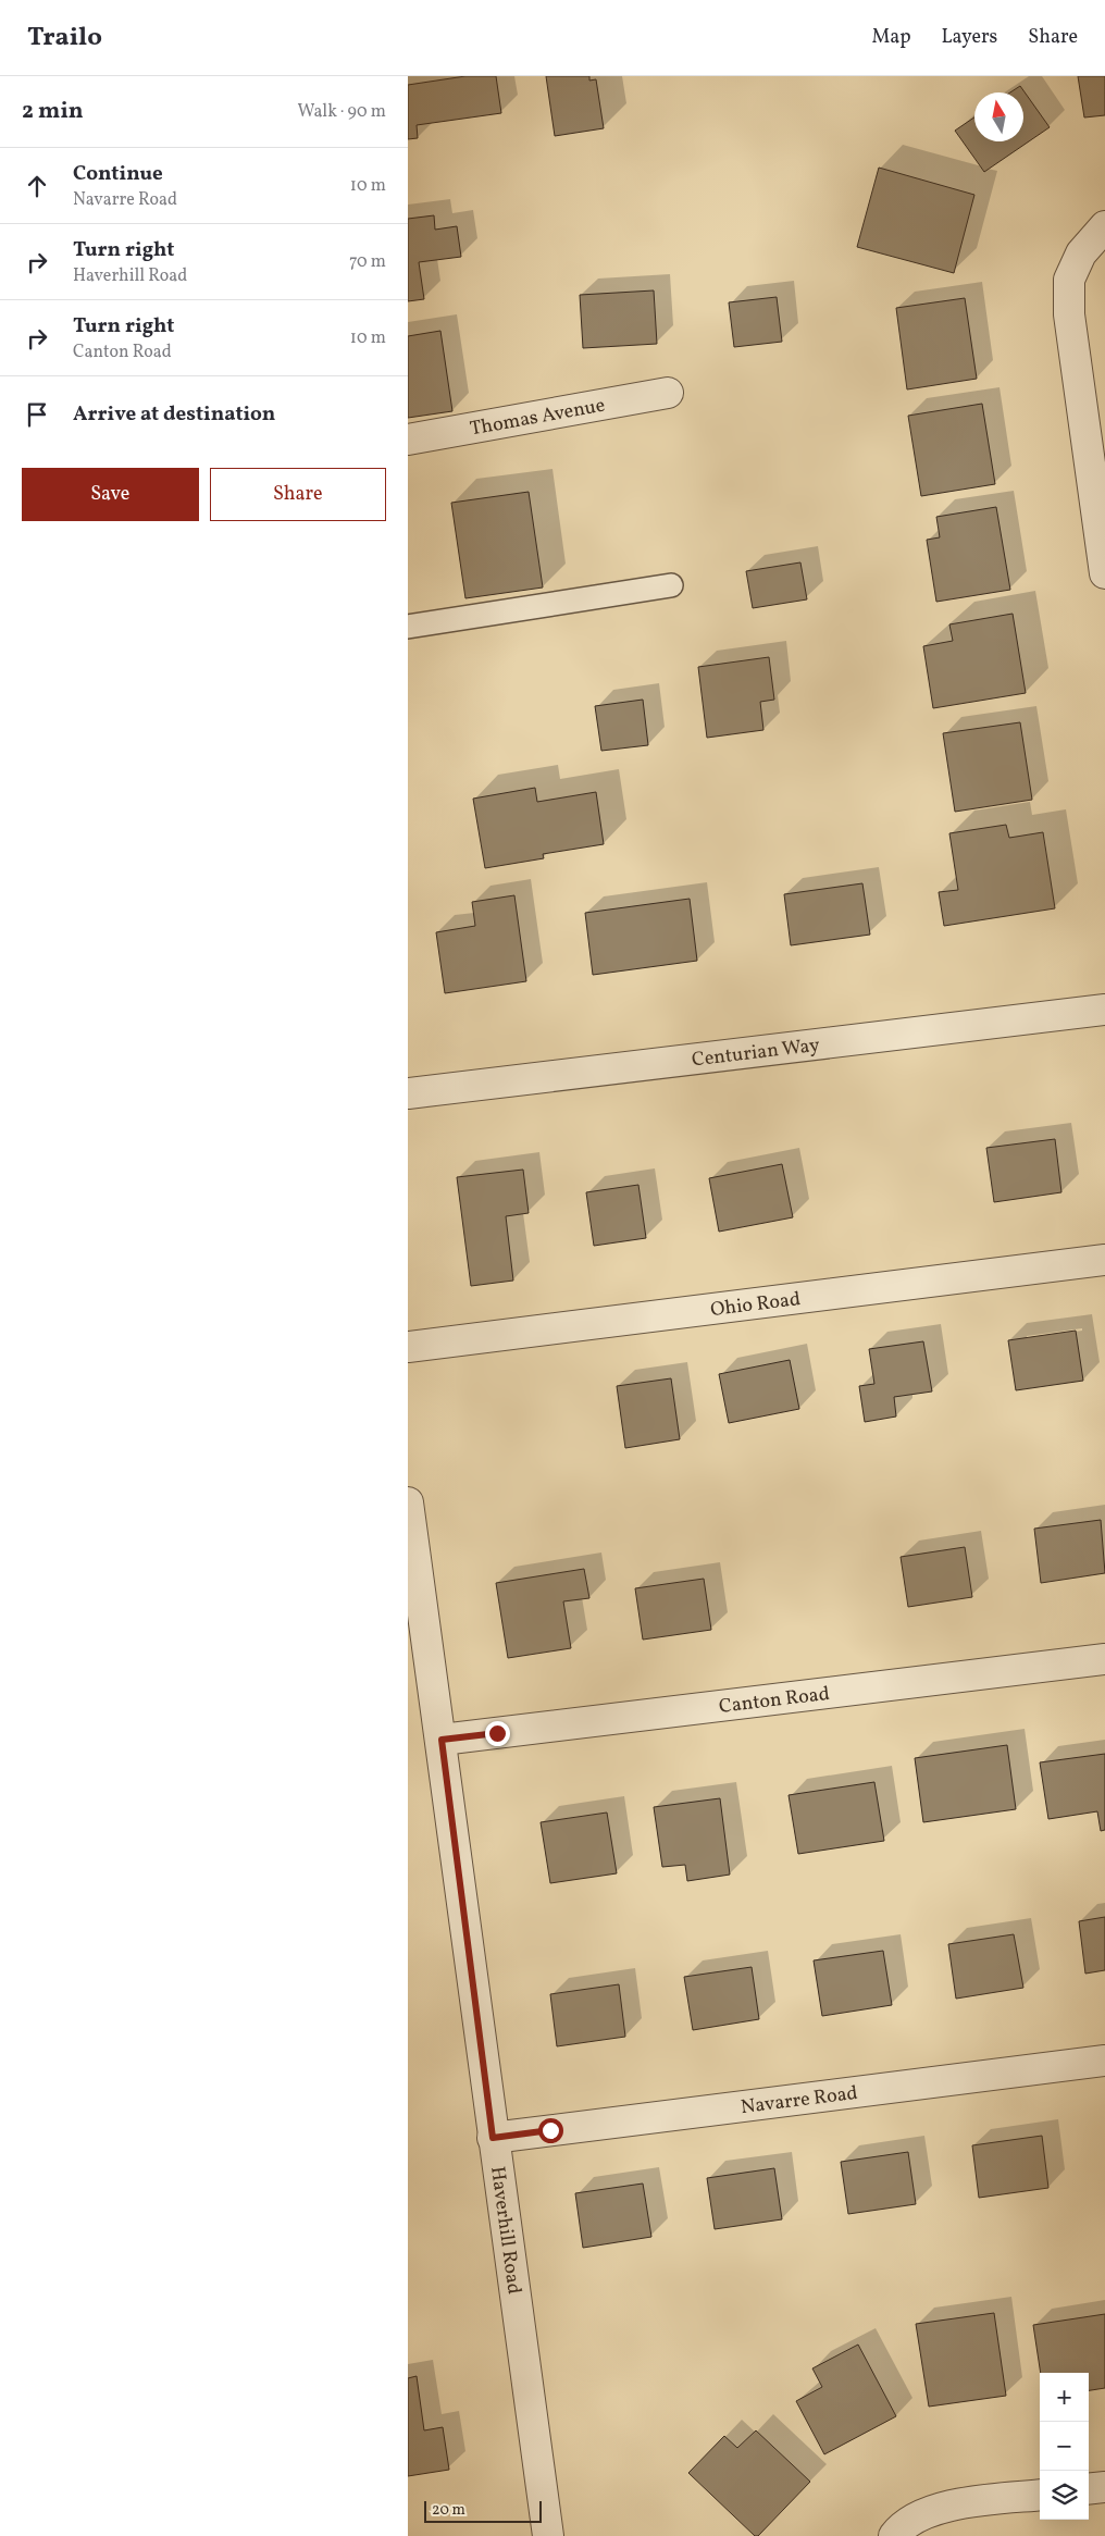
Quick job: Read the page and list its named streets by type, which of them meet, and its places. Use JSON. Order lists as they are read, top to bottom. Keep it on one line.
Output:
{"streets":{"street":["Thomas Avenue","Centurian Way","Ohio Road","Canton Road","Navarre Road","Haverhill Road"]},"crossings":[["Canton Road","Haverhill Road"],["Navarre Road","Haverhill Road"]],"scale_bar":"20 m","north":"top","page":{"header":"Trailo","nav":["Map","Layers","Share"],"heading":["2 min","Walk · 90 m"],"list":[["Continue","Navarre Road","10 m"],["Turn right","Haverhill Road","70 m"],["Turn right","Canton Road","10 m"],"Arrive at destination"],"buttons":["Save","Share"],"map_buttons":["+","−"],"scale":"20 m"}}
